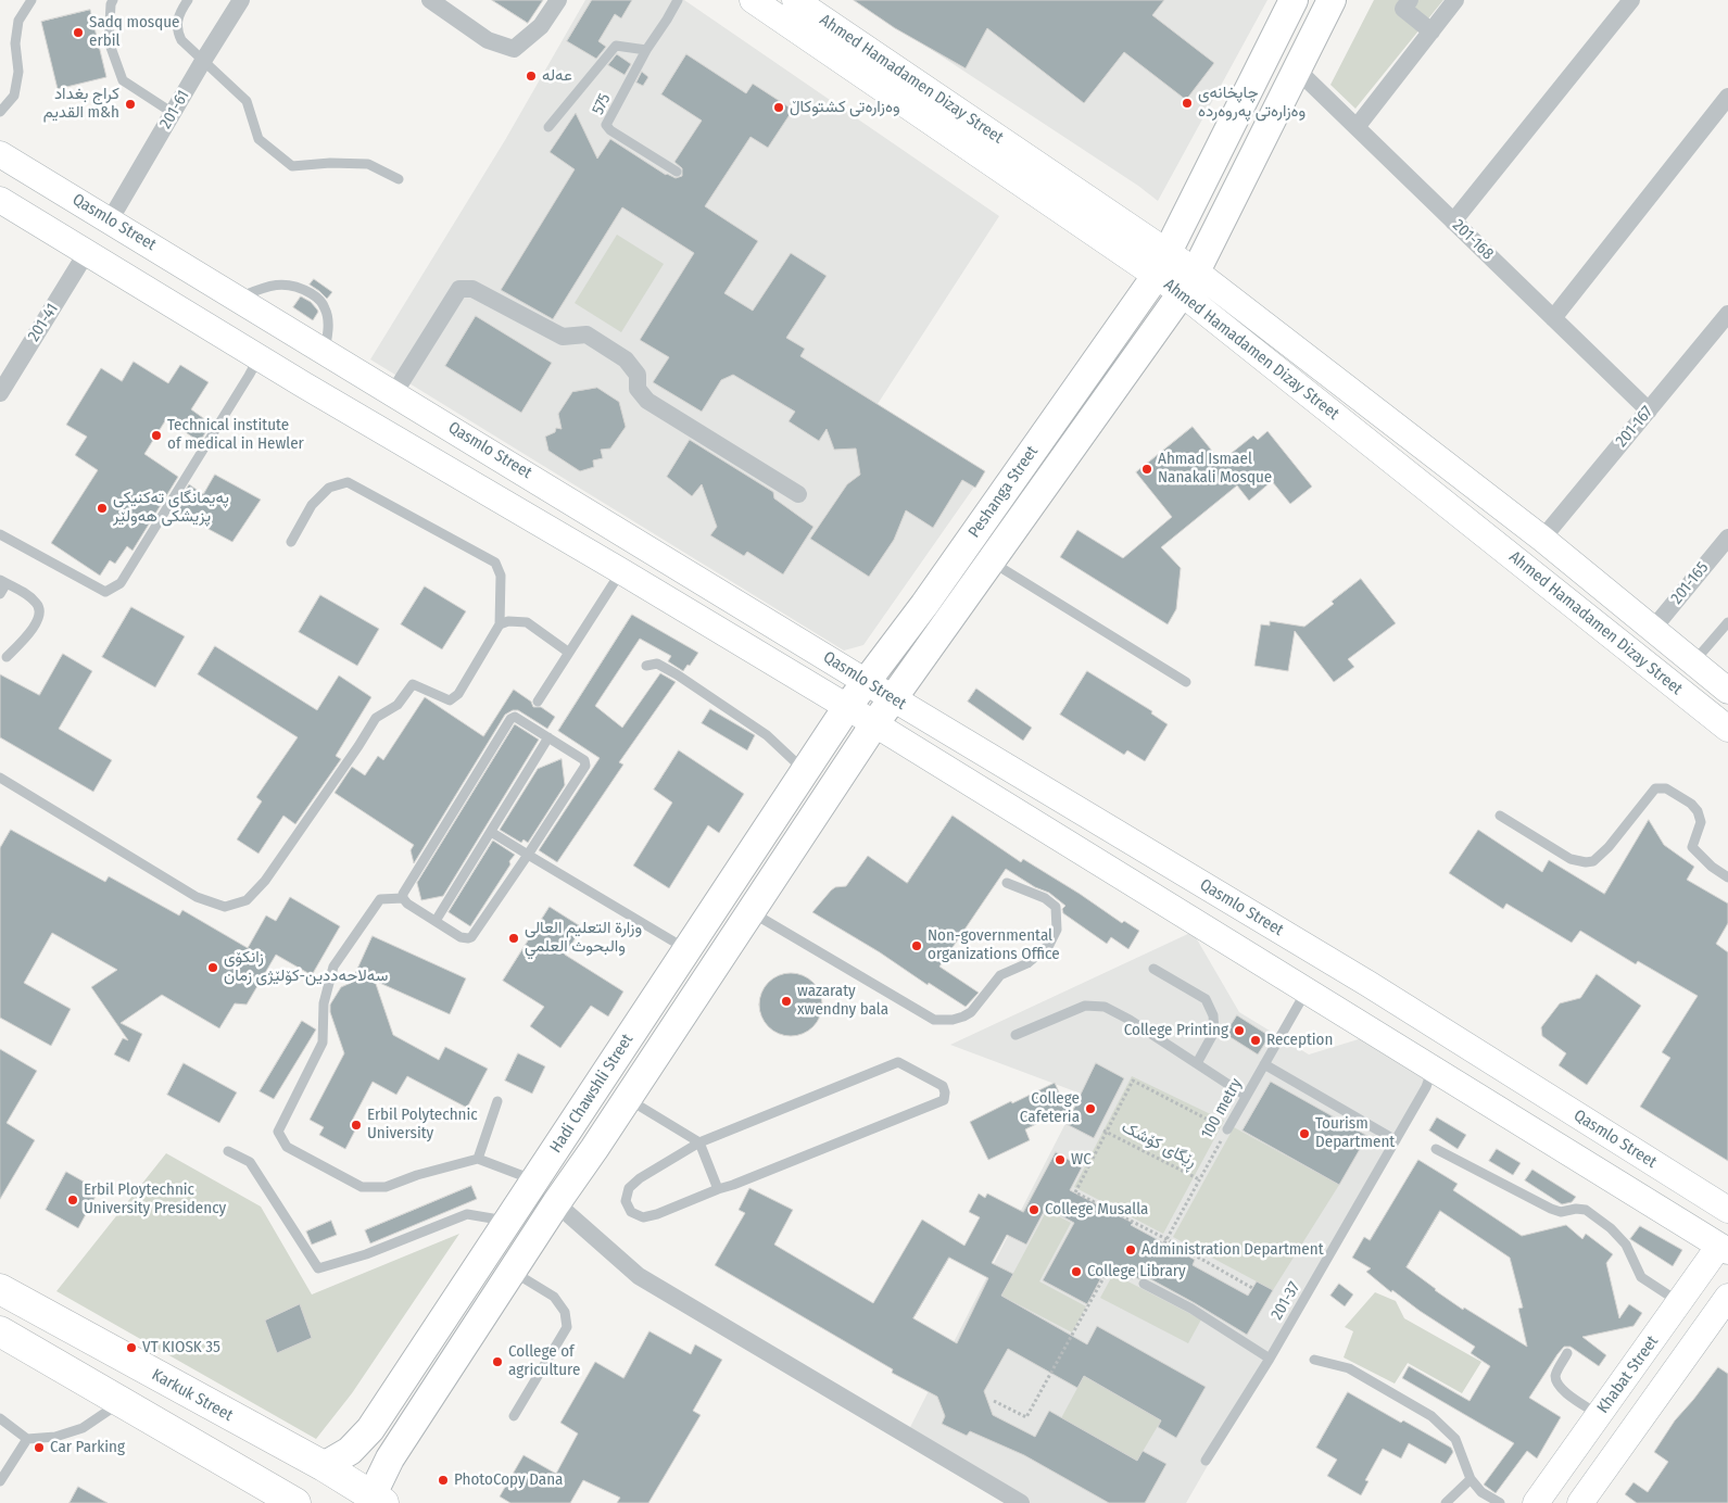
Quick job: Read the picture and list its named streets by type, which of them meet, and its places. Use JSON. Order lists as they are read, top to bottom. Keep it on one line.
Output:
{"streets":{"highway":["Karkuk Street"],"main road":["Ahmed Hamadamen Dizay Street","Qasmlo Street","Peshanga Street","Hadi Chawshli Street","Khabat Street"],"street":["201-61","201-168","201-41","201-167","201-165"],"lane":["575","100 metry","201-37"],"path":["ڕێگای کۆشک"]},"crossings":[["Ahmed Hamadamen Dizay Street","201-167"],["Ahmed Hamadamen Dizay Street","Peshanga Street"],["Ahmed Hamadamen Dizay Street","201-165"],["201-61","Qasmlo Street"],["Qasmlo Street","201-41"],["Qasmlo Street","Peshanga Street"],["Qasmlo Street","Hadi Chawshli Street"],["Qasmlo Street","100 metry"],["Qasmlo Street","201-37"],["Qasmlo Street","Khabat Street"],["201-168","201-167"],["201-168","Peshanga Street"],["Peshanga Street","Hadi Chawshli Street"],["Hadi Chawshli Street","Karkuk Street"],["100 metry","ڕێگای کۆشک"]],"places":["Sadq mosque erbil","عەلە","چاپخانەی وەزارەتی پەروەردە","كراج بغداد القديم m&h","وەزارەتی کشتوکاڵ","Technical institute of medical in Hewler","Ahmad Ismael Nanakali Mosque","پەیمانگای تەکنیکی پزیشکی هەولێر","وزارة التعليم العالى والبحوث العلمي","Non-governmental organizations Office","زانکۆی سەلاحەددین-کۆلێژی زمان","wazaraty xwendny bala","College Printing","Reception","College Cafeteria","Erbil Polytechnic University","Tourism Department","WC","Erbil Ploytechnic University Presidency","College Musalla","Administration Department","College Library","VT KIOSK 35","College of agriculture","Car Parking","PhotoCopy Dana"]}
